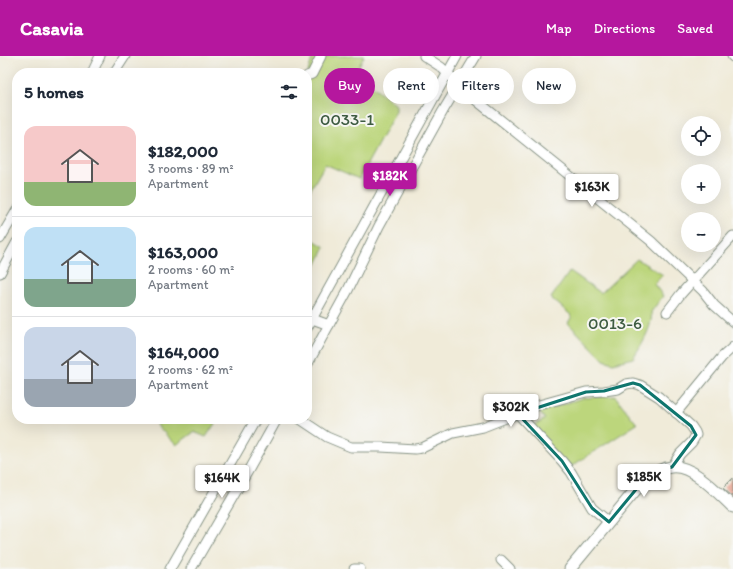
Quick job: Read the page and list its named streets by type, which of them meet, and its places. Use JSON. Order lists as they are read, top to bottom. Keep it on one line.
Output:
{"parks":["0033-1","0013-6"],"page":{"header":"Casavia","nav":["Map","Directions","Saved"],"chip":["Buy","Rent","Filters","New"],"heading":"5 homes","map_buttons":["+","−"],"list":[{"name":"$182,000","note":"3 rooms · 89 m² · Apartment"},{"name":"$163,000","note":"2 rooms · 60 m² · Apartment"},{"name":"$164,000","note":"2 rooms · 62 m² · Apartment"}],"price":["$182K","$163K","$302K","$185K","$164K"]}}
